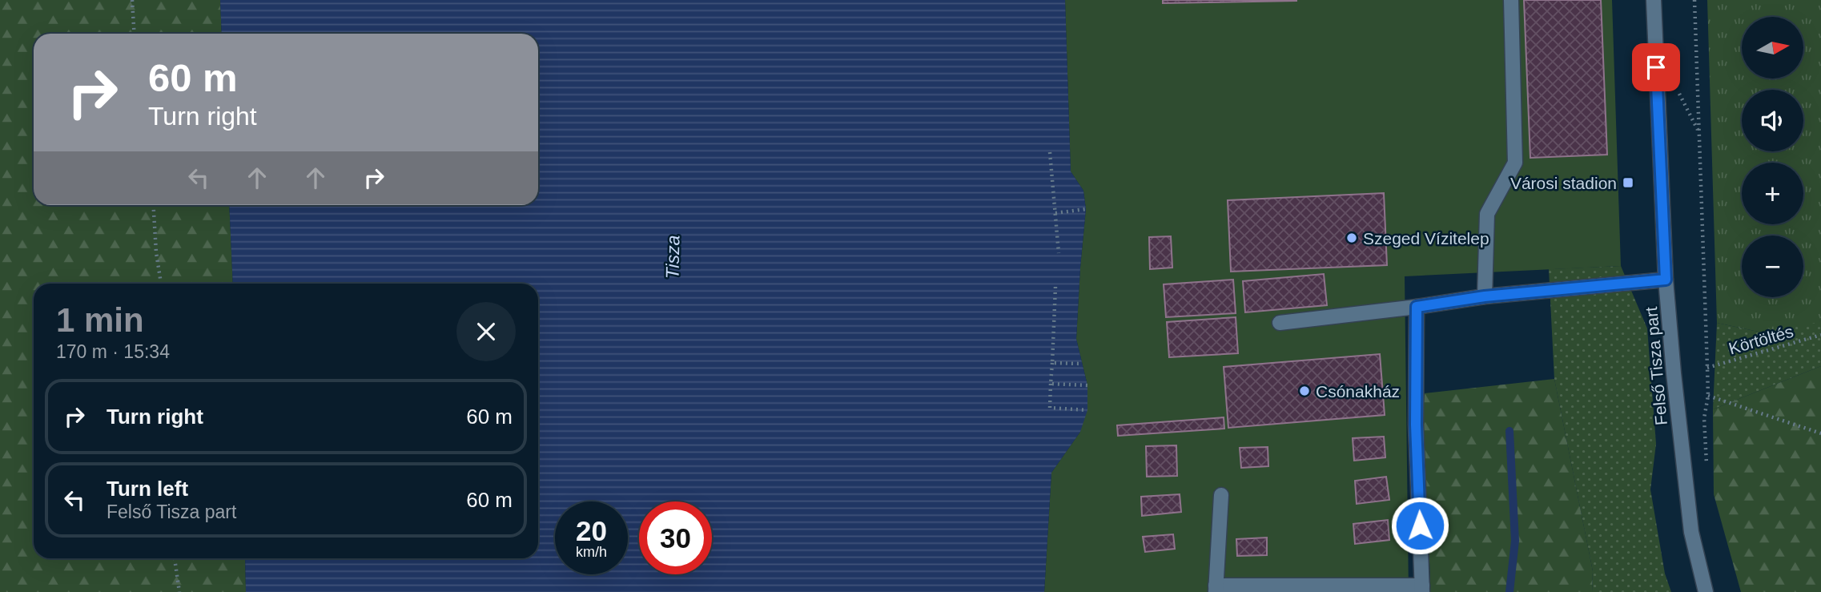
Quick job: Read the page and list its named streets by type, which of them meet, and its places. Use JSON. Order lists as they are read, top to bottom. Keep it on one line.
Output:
{"streets":{"street":["Felső Tisza part"],"path":["Körtöltés"]},"water":["Tisza"],"places":{"transit":["Városi stadion"],"other":["Szeged Vízitelep","Csónakház"]},"north":"right","page":{"map_buttons":["+","−"],"turn":["60 m","Turn right"],"heading":["1 min","170 m · 15:34"],"list":[{"name":"Turn right","value":"60 m"},{"name":"Turn left","note":"Felső Tisza part","value":"60 m"}],"speed":"20 km/h","limit":"30"}}
